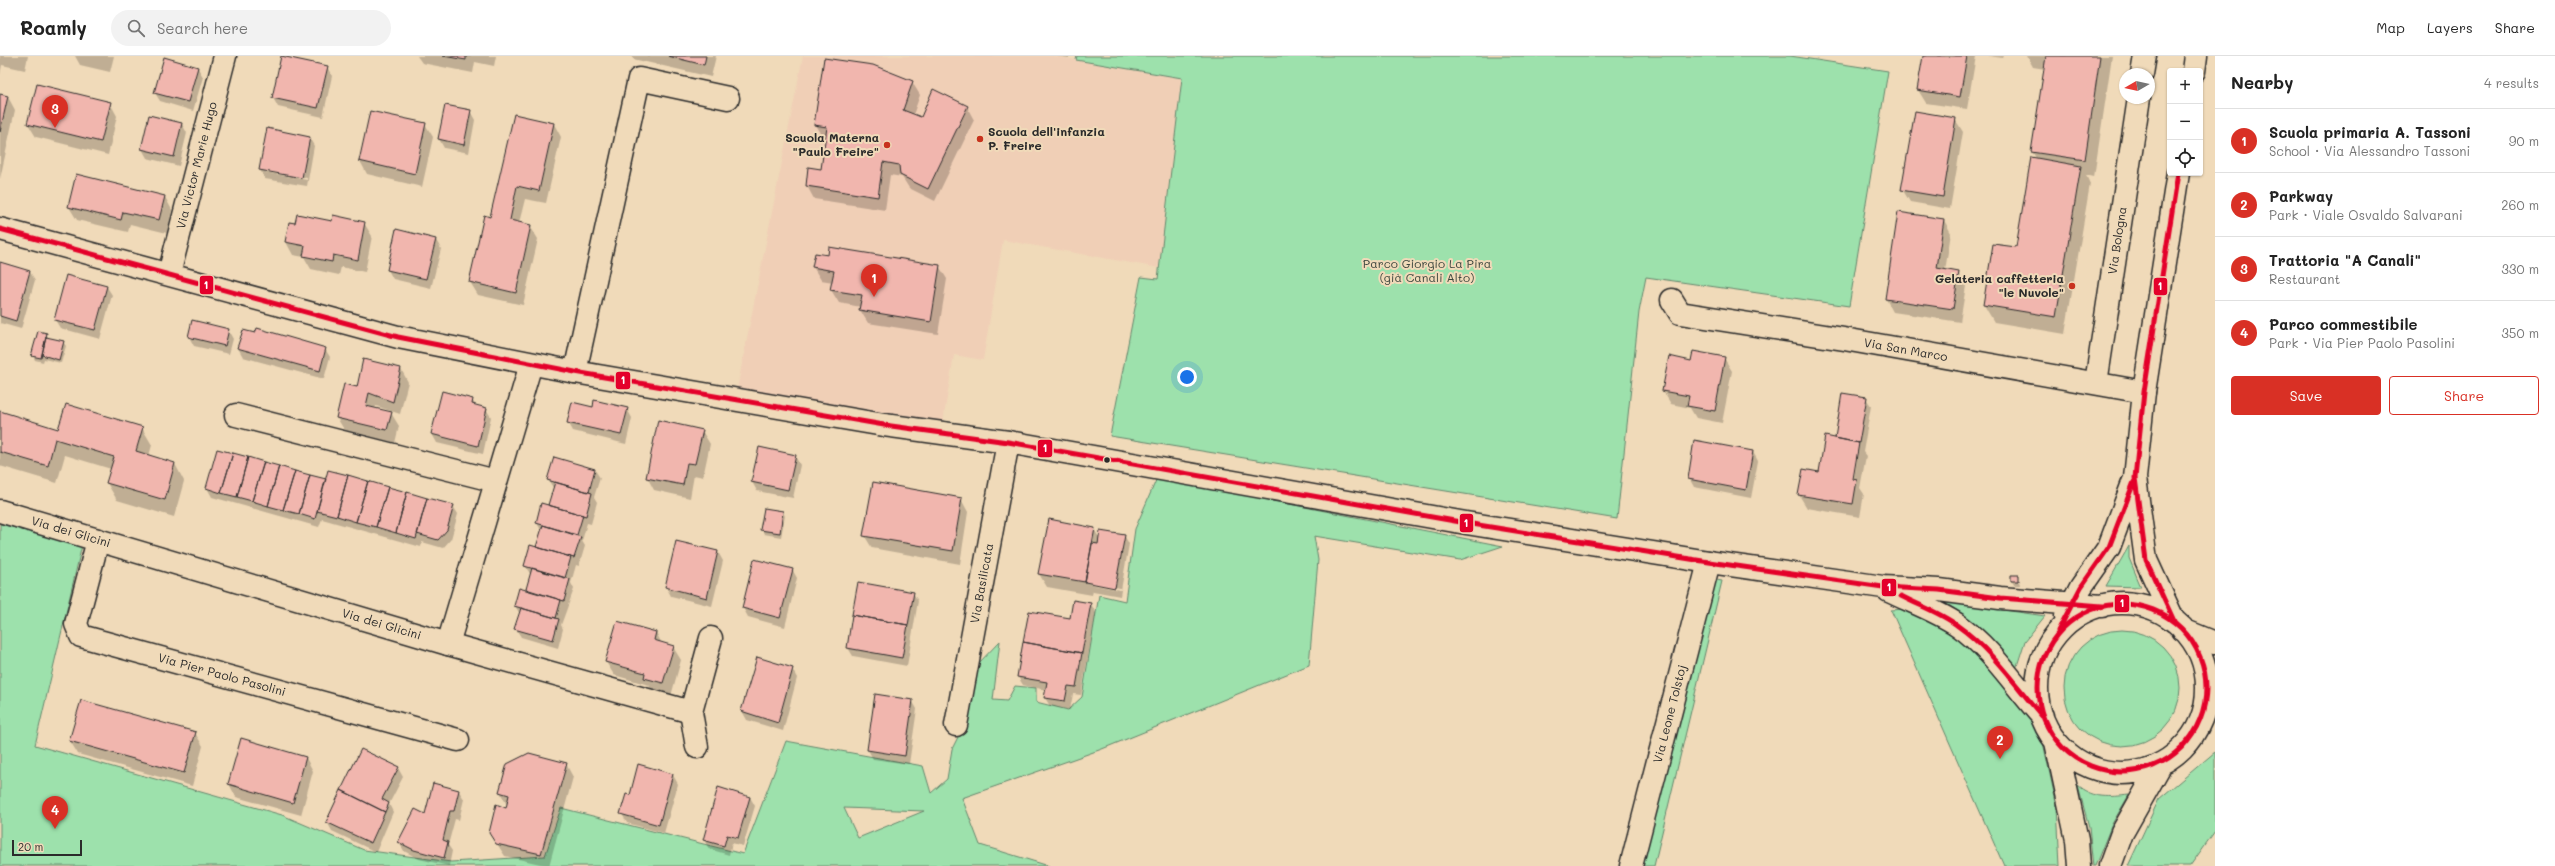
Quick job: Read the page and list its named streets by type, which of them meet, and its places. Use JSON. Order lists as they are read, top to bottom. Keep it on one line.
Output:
{"streets":{"street":["Via Victor Marie Hugo","Via Bologna","Via San Marco","Via dei Glicini","Via Basilicata","Via Pier Paolo Pasolini","Via Leone Tolstoj"]},"crossings":[["Via Bologna","Via San Marco"],["Via dei Glicini","Via Pier Paolo Pasolini"]],"parks":["Parco Giorgio La Pira (già Canali Alto)"],"places":["Scuola dell'infanzia P. Freire","Scuola Materna \"Paulo Freire\"","Gelateria caffetteria \"le Nuvole\""],"lines":["transit line 1"],"scale_bar":"20 m","north":"left","page":{"header":"Roamly","search":"Search here","nav":["Map","Layers","Share"],"heading":["Nearby","4 results"],"map_buttons":["+","−"],"pins":["3","1","2","4"],"list":[{"mark":"1","name":"Scuola primaria A. Tassoni","note":"School · Via Alessandro Tassoni","value":"90 m"},{"mark":"2","name":"Parkway","note":"Park · Viale Osvaldo Salvarani","value":"260 m"},{"mark":"3","name":"Trattoria \"A Canali\"","note":"Restaurant","value":"330 m"},{"mark":"4","name":"Parco commestibile","note":"Park · Via Pier Paolo Pasolini","value":"350 m"}],"buttons":["Save","Share"],"scale":"20 m"}}
